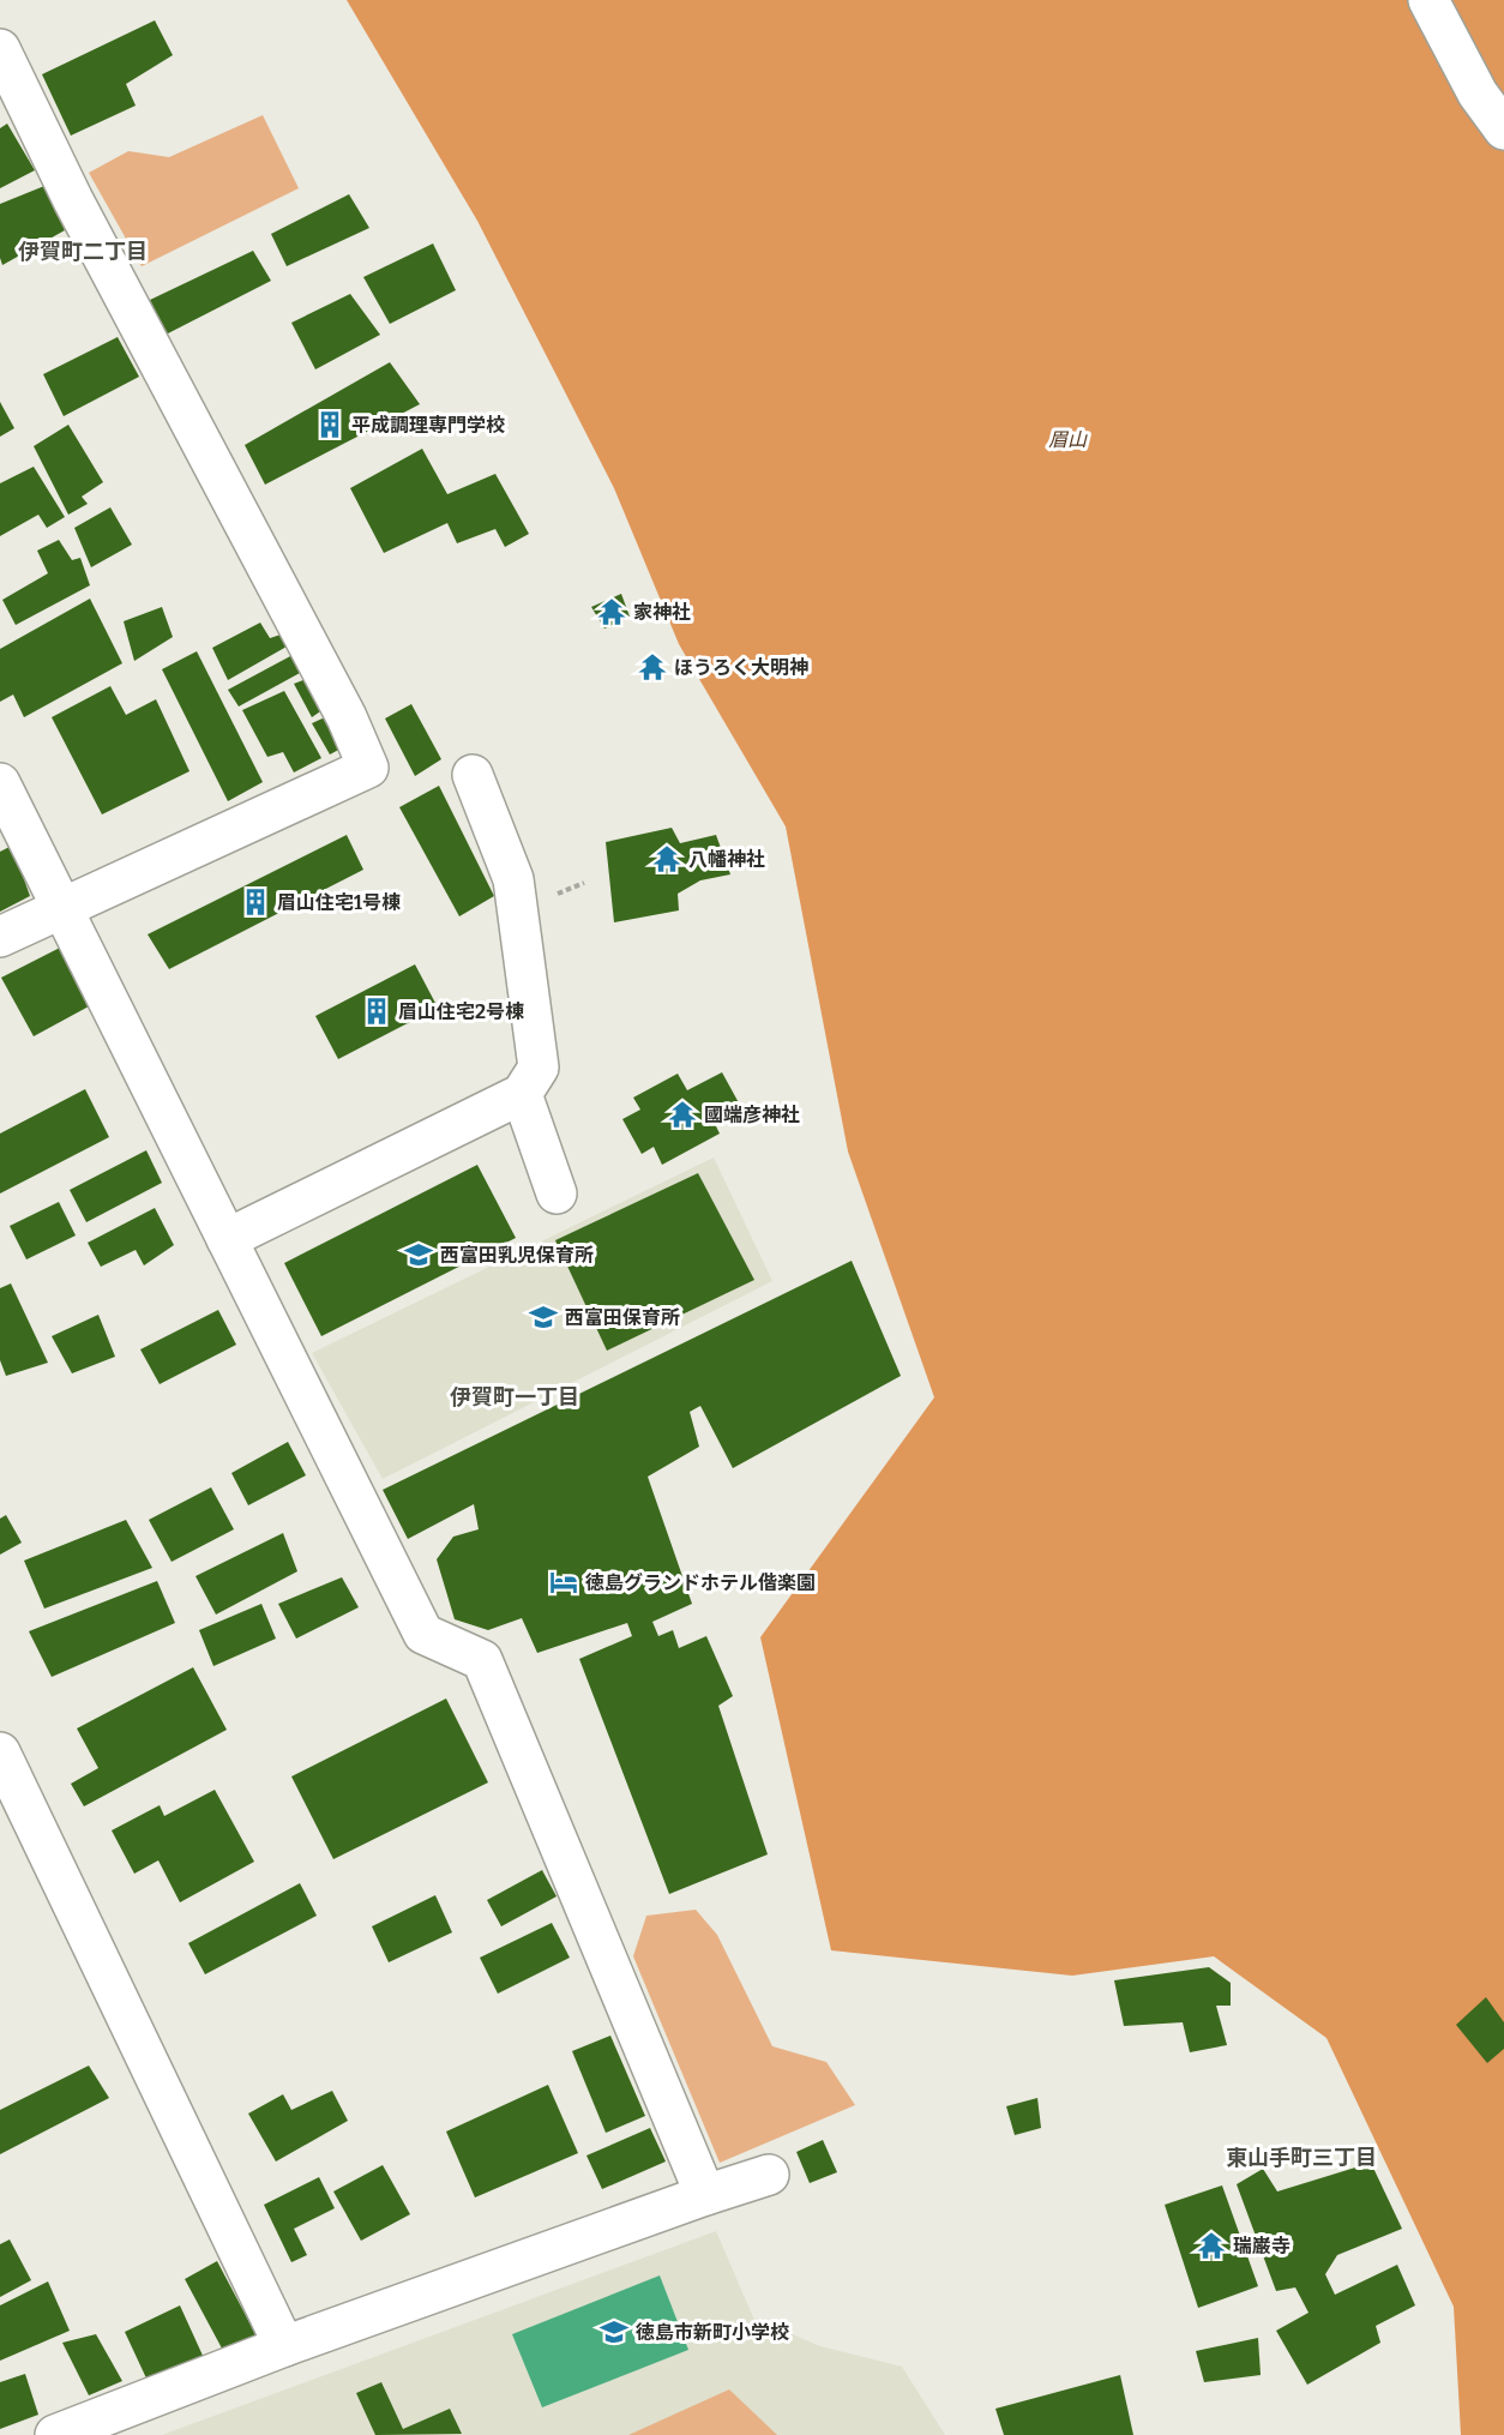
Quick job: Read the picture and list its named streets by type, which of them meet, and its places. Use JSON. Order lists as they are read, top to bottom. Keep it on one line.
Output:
{"districts":["伊賀町二丁目","伊賀町一丁目","東山手町三丁目"],"parks":["眉山"],"places":{"building":["平成調理専門学校","眉山住宅1号棟","眉山住宅2号棟"],"temple":["家神社","ほうろく大明神","八幡神社","國端彦神社","瑞巌寺"],"school or university":["西富田乳児保育所","西富田保育所","徳島市新町小学校"],"hotel":["徳島グランドホテル偕楽園"]}}
